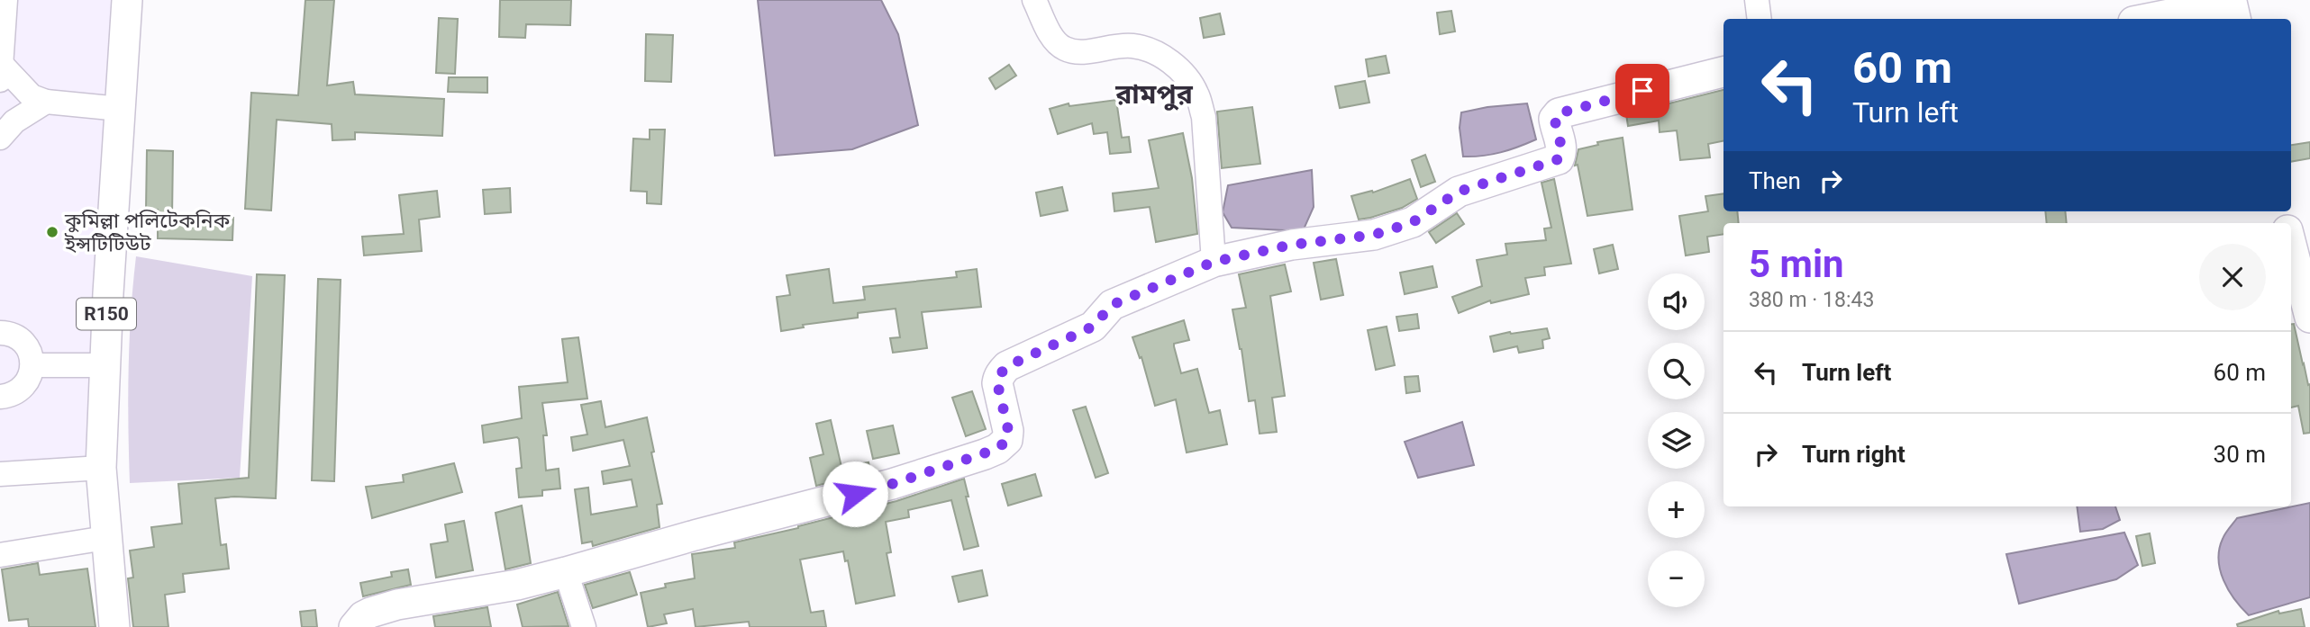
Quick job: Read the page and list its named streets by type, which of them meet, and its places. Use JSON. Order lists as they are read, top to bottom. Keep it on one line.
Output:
{"streets":{"main road":["R150"]},"districts":["রামপুর"],"places":["কুমিল্লা পলিটেকনিক ইন্সটিটিউট"],"page":{"turn":["60 m","Turn left"],"then":"Then","heading":["5 min","380 m · 18:43"],"map_buttons":["+","−"],"list":[{"name":"Turn left","value":"60 m"},{"name":"Turn right","value":"30 m"}]}}
